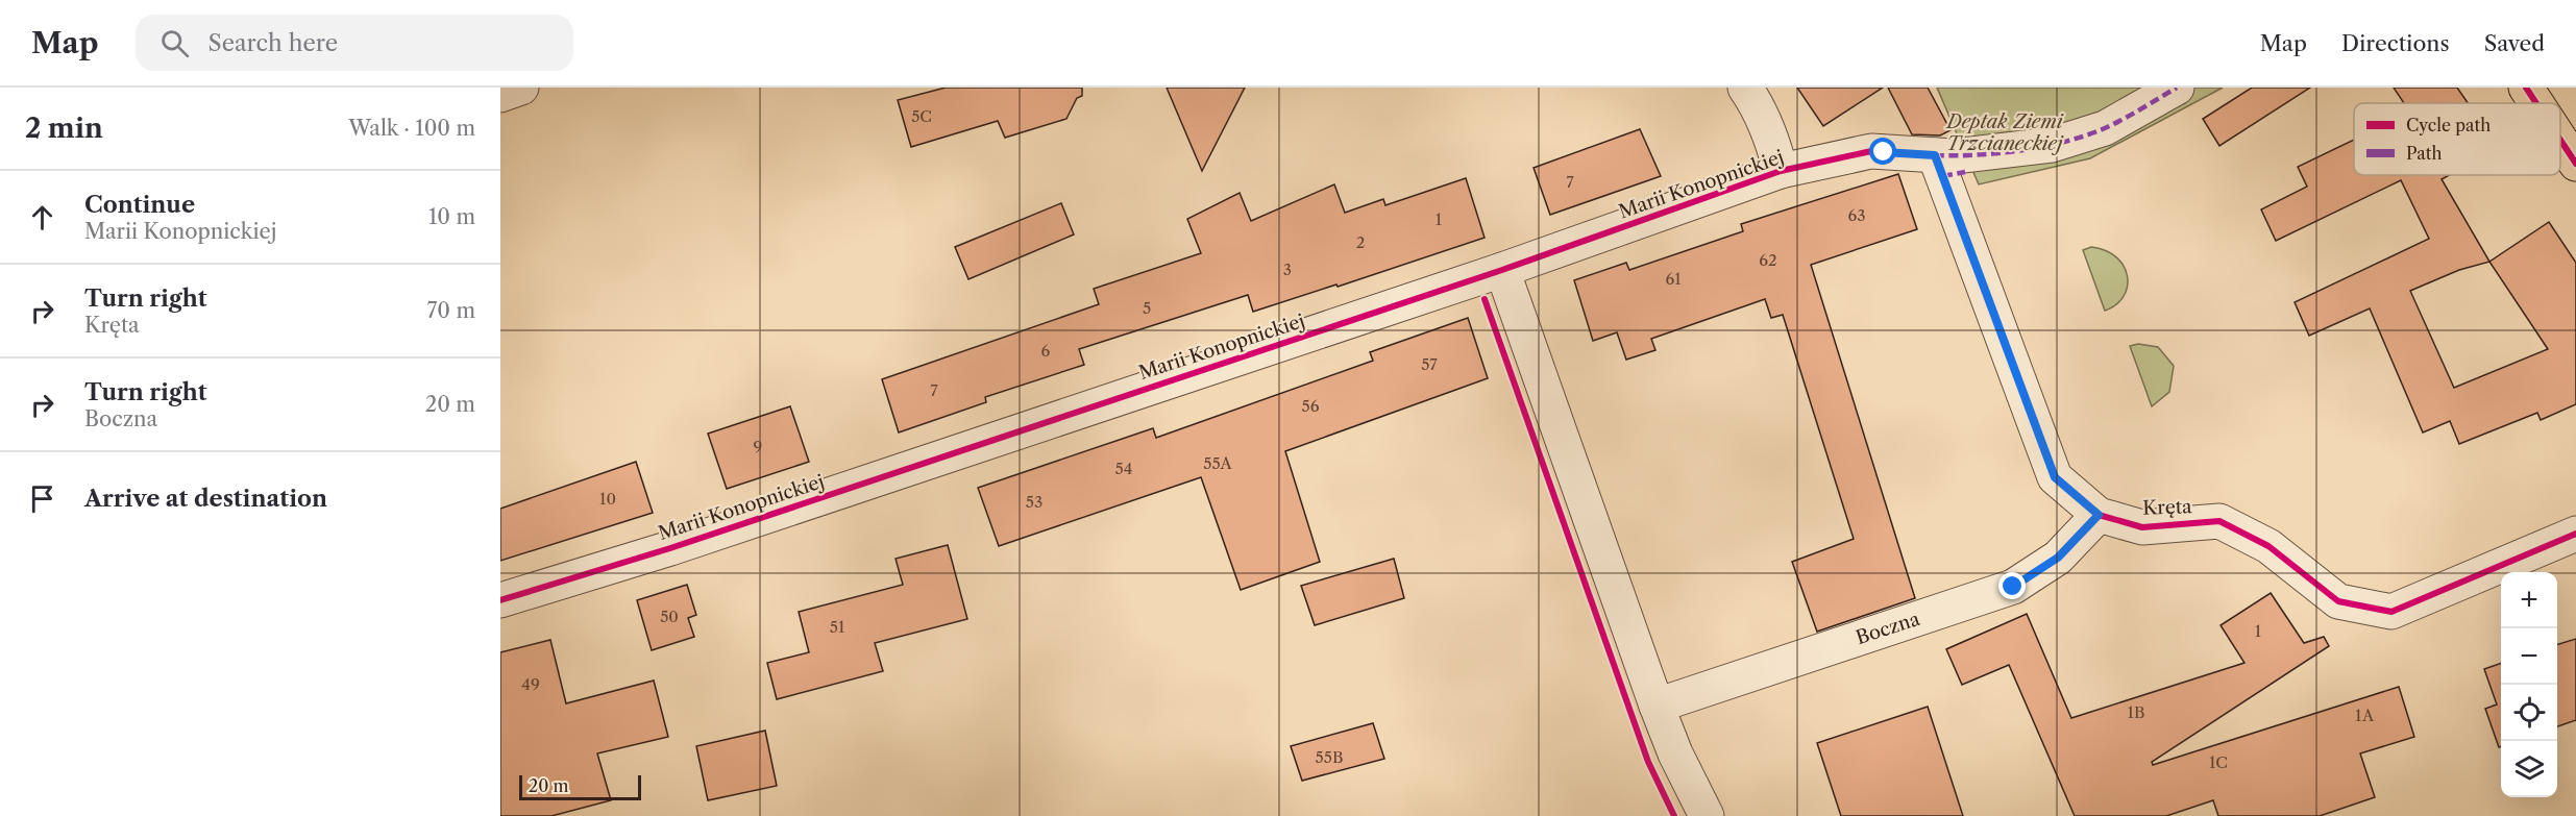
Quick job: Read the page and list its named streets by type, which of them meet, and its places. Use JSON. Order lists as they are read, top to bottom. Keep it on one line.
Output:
{"streets":{"street":["Marii Konopnickiej","Kręta","Boczna"]},"crossings":[["Marii Konopnickiej","Kręta"],["Kręta","Boczna"]],"parks":["Deptak Ziemi Trzcianeckiej"],"house_numbers":["5C","7","63","1","2","62","3","61","5","6","57","7","56","9","55A","54","10","53","50","51","1","49","1B","1A","55B","1C"],"legend":["Cycle path","Path"],"scale_bar":"20 m","page":{"header":"Map","search":"Search here","nav":["Map","Directions","Saved"],"heading":["2 min","Walk · 100 m"],"list":[["Continue","Marii Konopnickiej","10 m"],["Turn right","Kręta","70 m"],["Turn right","Boczna","20 m"],"Arrive at destination"],"map_buttons":["+","−"],"scale":"20 m"}}
